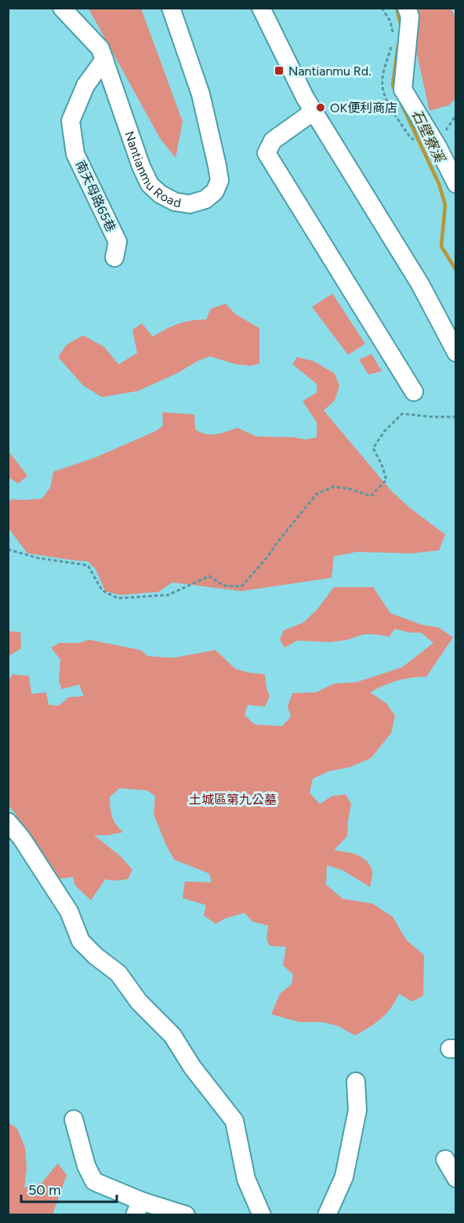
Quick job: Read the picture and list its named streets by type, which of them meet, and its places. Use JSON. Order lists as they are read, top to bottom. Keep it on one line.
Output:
{"streets":{"street":["Nantianmu Road","南天母路65巷"]},"crossings":[["Nantianmu Road","南天母路65巷"]],"water":["石壁寮溪"],"parks":["土城區第九公墓"],"places":{"transit":["Nantianmu Rd."],"other":["OK便利商店"]},"scale_bar":"50 m"}
